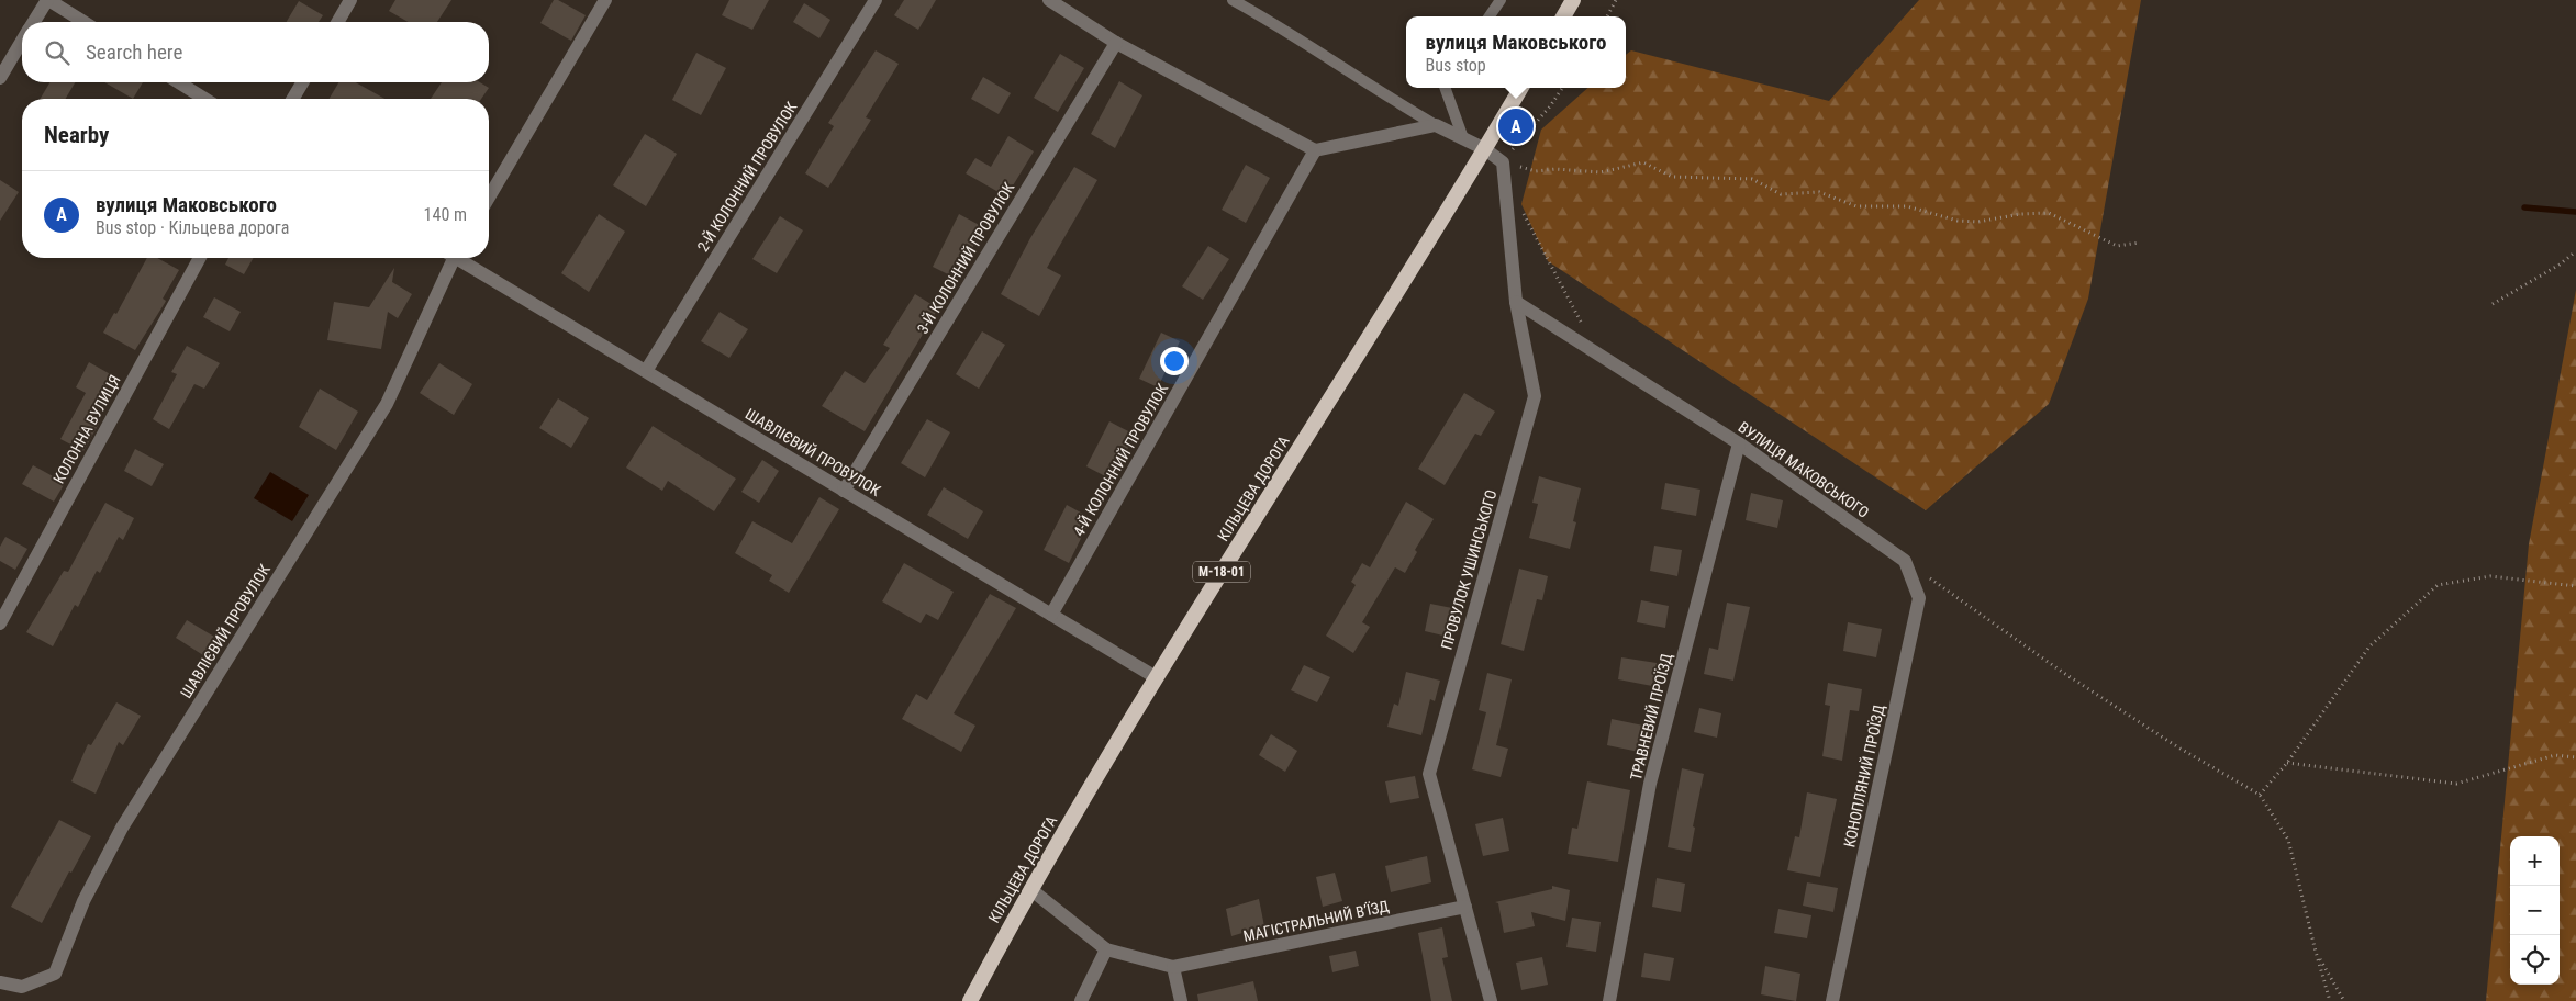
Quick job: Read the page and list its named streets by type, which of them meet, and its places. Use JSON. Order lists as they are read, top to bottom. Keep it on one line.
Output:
{"streets":{"highway":["КІЛЬЦЕВА ДОРОГА","М-18-01"],"street":["2-Й КОЛОННИЙ ПРОВУЛОК","3-Й КОЛОННИЙ ПРОВУЛОК","КОЛОННА ВУЛИЦЯ","ШАВЛІЄВИЙ ПРОВУЛОК","4-Й КОЛОННИЙ ПРОВУЛОК","ВУЛИЦЯ МАКОВСЬКОГО","ПРОВУЛОК УШИНСЬКОГО","ТРАВНЕВИЙ ПРОЇЗД","КОНОПЛЯНИЙ ПРОЇЗД","МАГІСТРАЛЬНИЙ В’ЇЗД"]},"crossings":[["2-Й КОЛОННИЙ ПРОВУЛОК","ШАВЛІЄВИЙ ПРОВУЛОК"],["3-Й КОЛОННИЙ ПРОВУЛОК","ШАВЛІЄВИЙ ПРОВУЛОК"],["ШАВЛІЄВИЙ ПРОВУЛОК","4-Й КОЛОННИЙ ПРОВУЛОК"],["ШАВЛІЄВИЙ ПРОВУЛОК","КІЛЬЦЕВА ДОРОГА"],["ВУЛИЦЯ МАКОВСЬКОГО","ПРОВУЛОК УШИНСЬКОГО"],["ВУЛИЦЯ МАКОВСЬКОГО","ТРАВНЕВИЙ ПРОЇЗД"],["ВУЛИЦЯ МАКОВСЬКОГО","КОНОПЛЯНИЙ ПРОЇЗД"],["ПРОВУЛОК УШИНСЬКОГО","МАГІСТРАЛЬНИЙ В’ЇЗД"]],"page":{"popup":["вулиця Маковського","Bus stop"],"search":"Search here","heading":"Nearby","pins":"A","list":[{"mark":"A","name":"вулиця Маковського","note":"Bus stop · Кільцева дорога","value":"140 m"}],"map_buttons":["+","−"]}}
